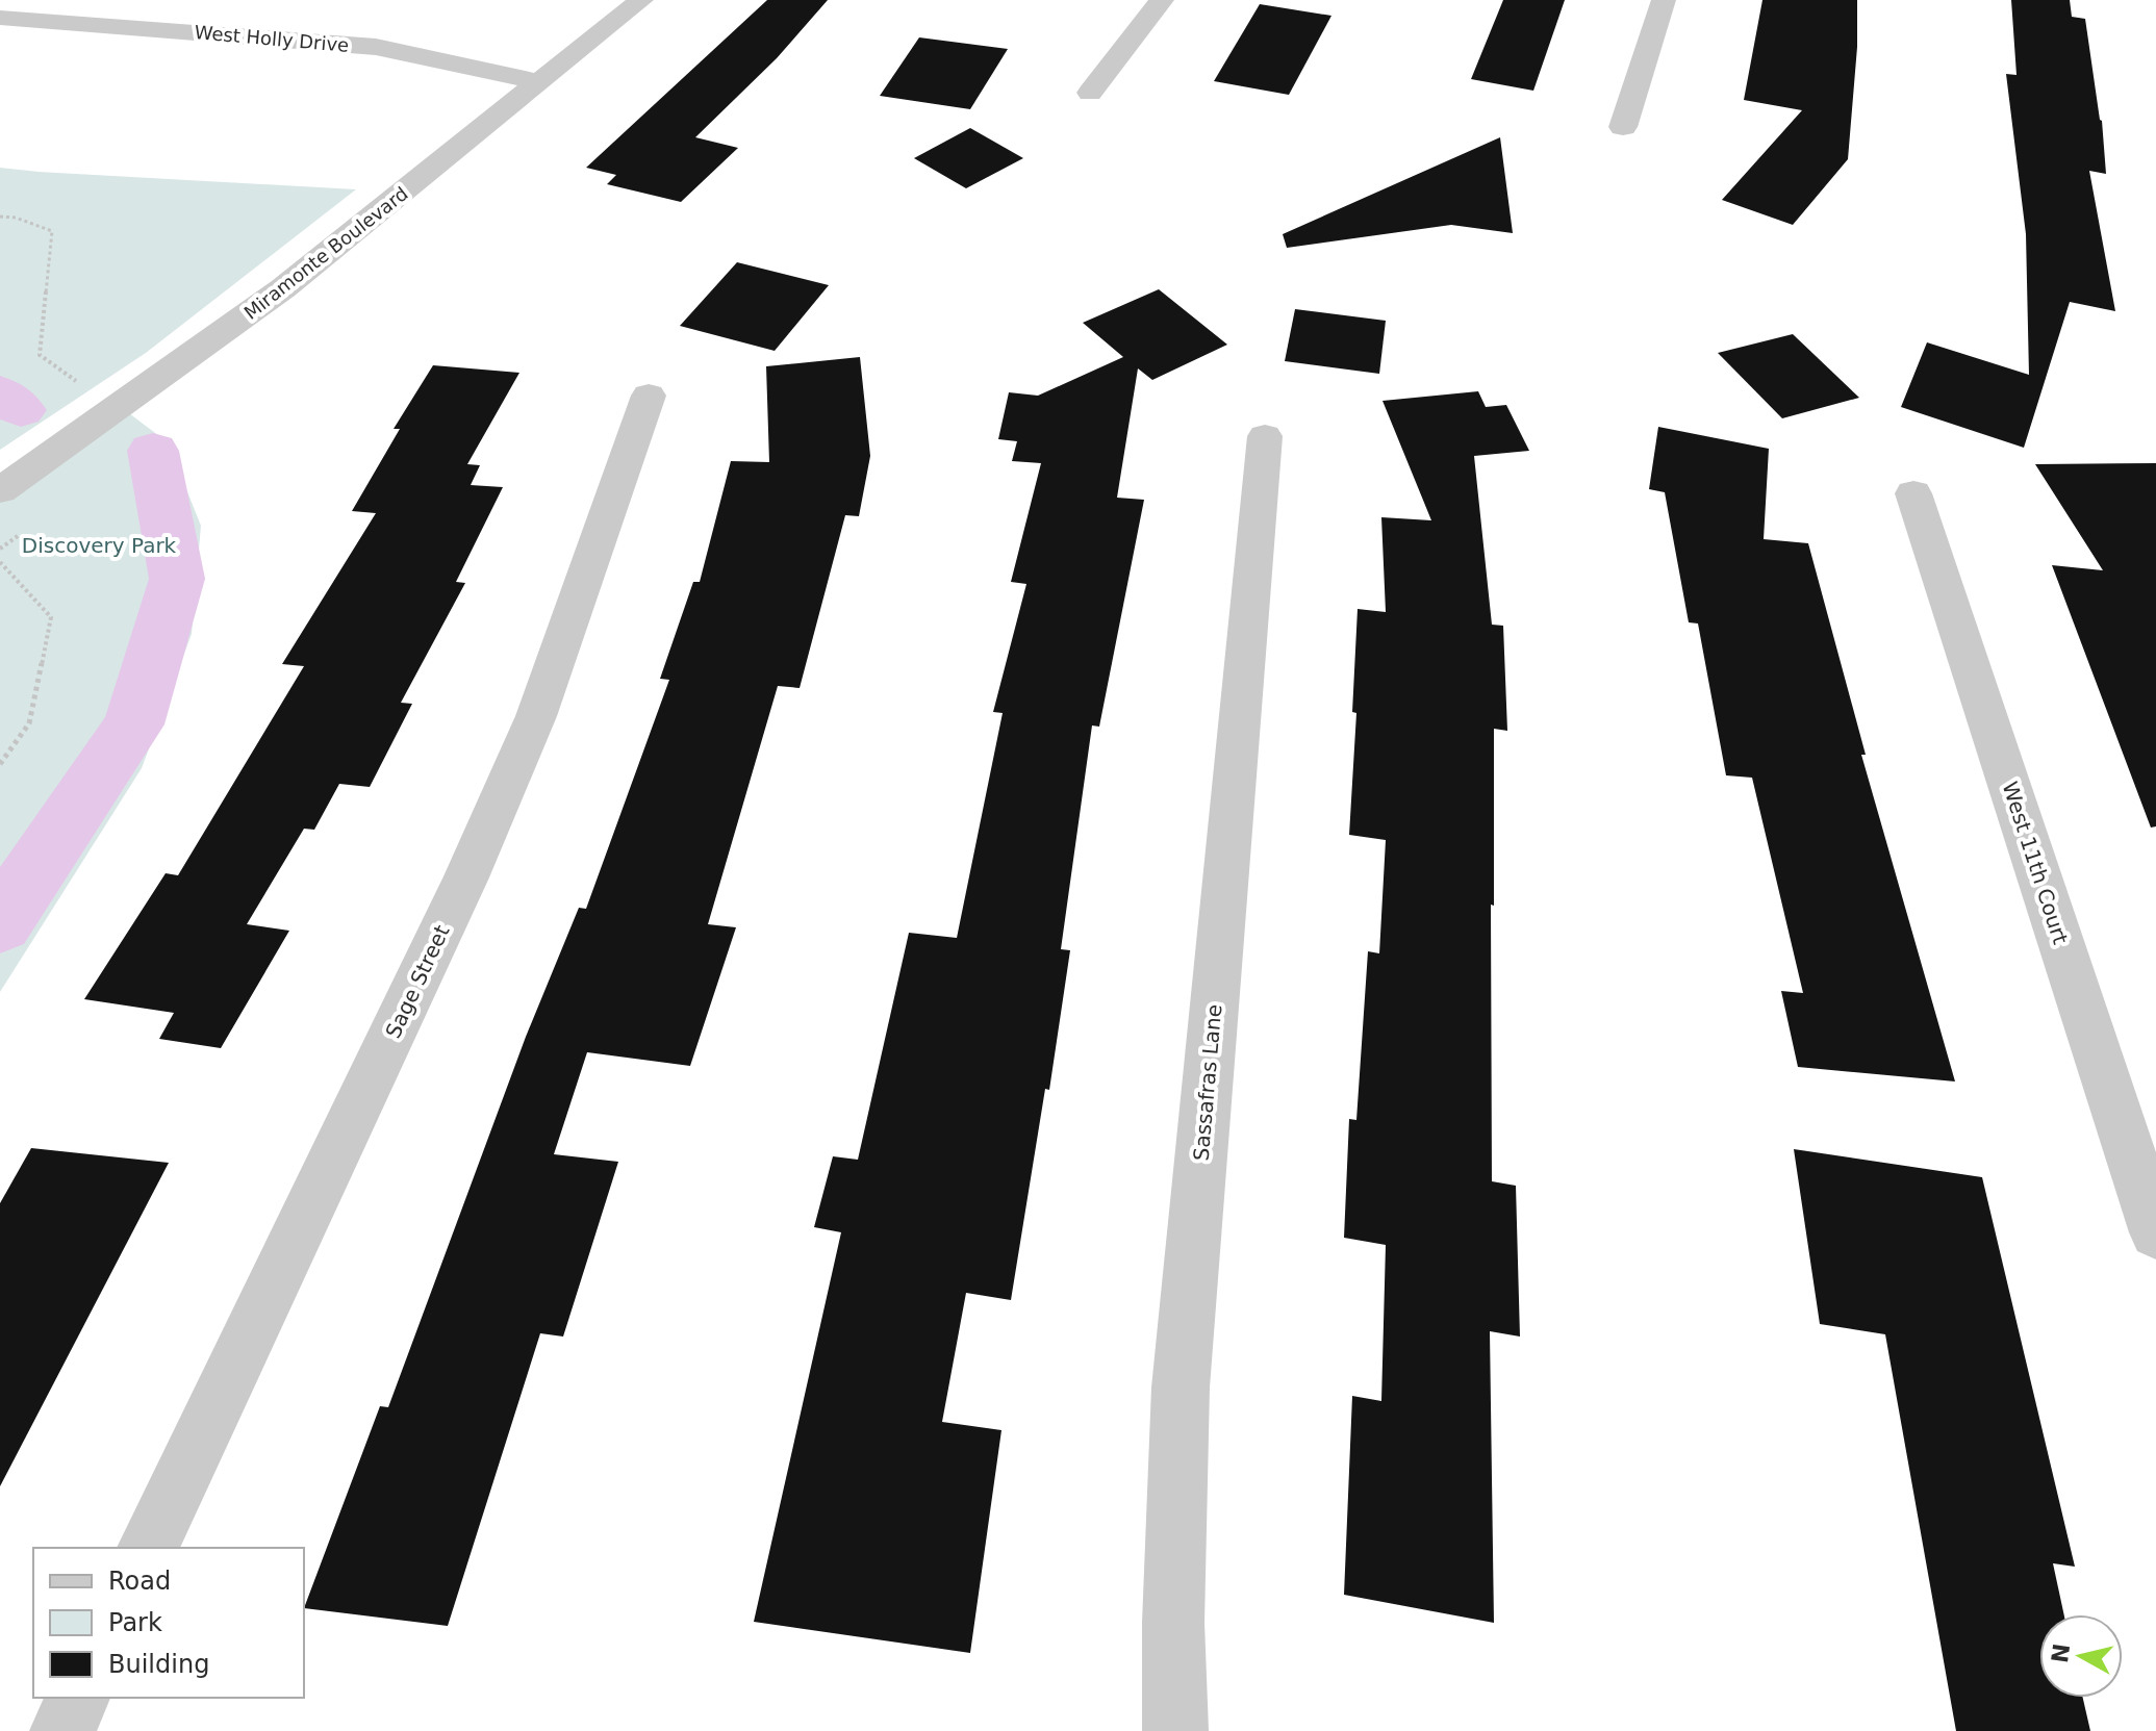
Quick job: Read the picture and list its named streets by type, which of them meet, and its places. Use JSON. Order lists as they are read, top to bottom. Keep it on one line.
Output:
{"streets":{"street":["West Holly Drive","Miramonte Boulevard","West 11th Court","Sage Street","Sassafras Lane"]},"crossings":[["West Holly Drive","Miramonte Boulevard"]],"parks":["Discovery Park"],"legend":["Road","Park","Building"],"north":"left"}
